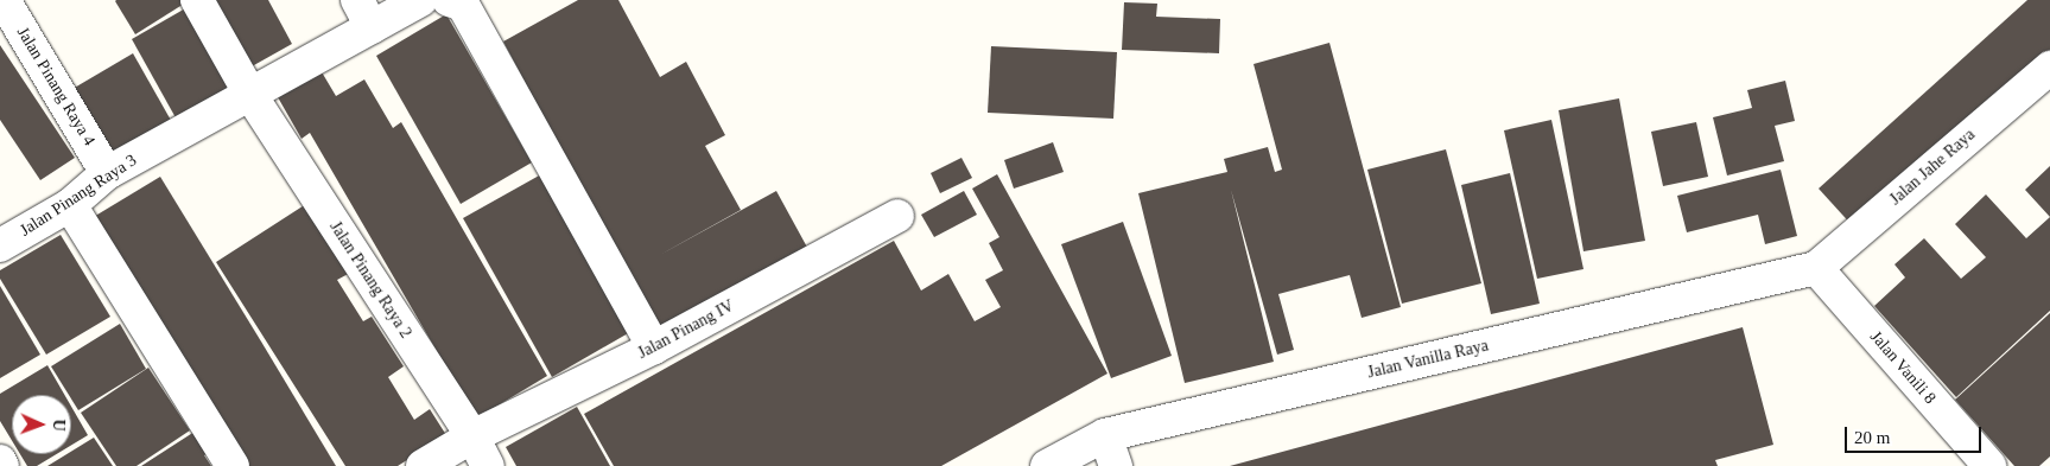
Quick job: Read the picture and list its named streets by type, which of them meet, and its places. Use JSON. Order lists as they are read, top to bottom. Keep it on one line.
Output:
{"streets":{"street":["Jalan Pinang Raya 4","Jalan Jahe Raya","Jalan Pinang Raya 3","Jalan Pinang Raya 2","Jalan Pinang IV","Jalan Vanilla Raya","Jalan Vanili 8"]},"crossings":[["Jalan Pinang Raya 4","Jalan Pinang Raya 3"],["Jalan Jahe Raya","Jalan Vanilla Raya"],["Jalan Jahe Raya","Jalan Vanili 8"],["Jalan Pinang Raya 3","Jalan Pinang Raya 2"],["Jalan Pinang Raya 2","Jalan Pinang IV"],["Jalan Vanilla Raya","Jalan Vanili 8"]],"scale_bar":"20 m","north":"right"}
